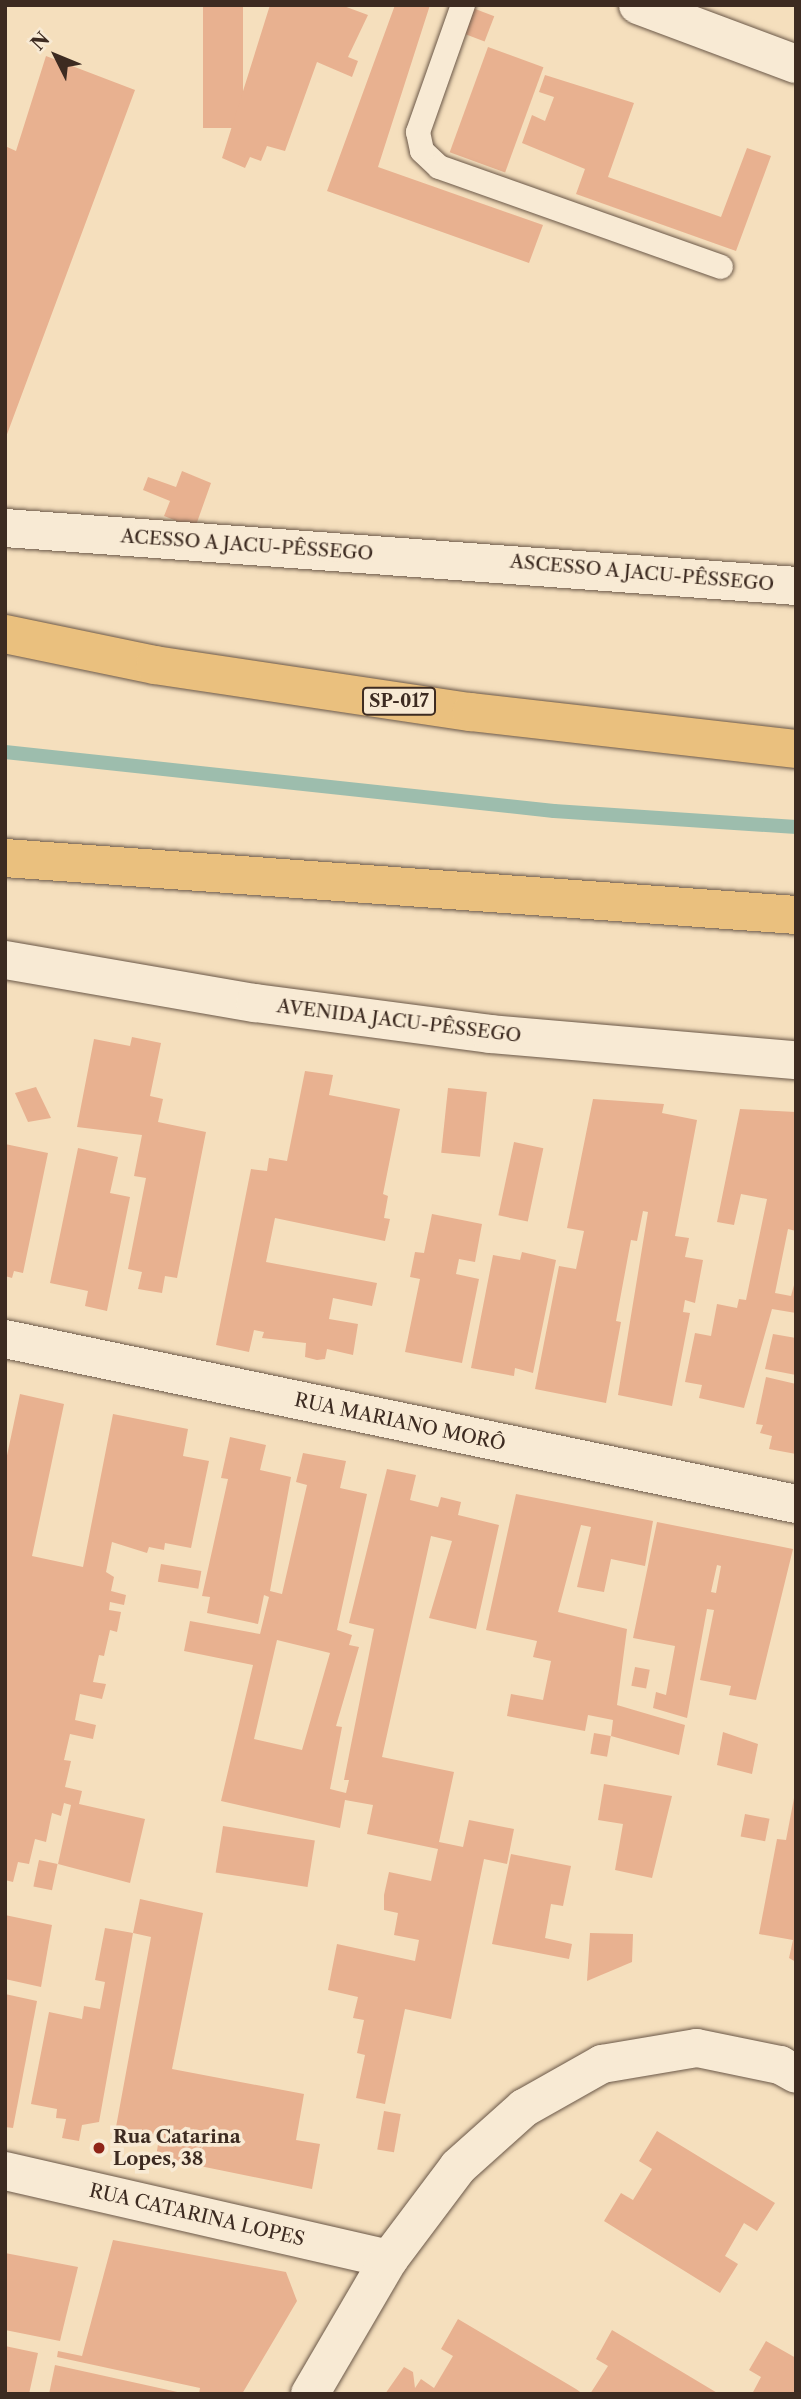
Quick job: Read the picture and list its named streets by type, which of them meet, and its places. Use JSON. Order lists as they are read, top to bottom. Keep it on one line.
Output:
{"streets":{"highway":["SP-017"],"street":["ACESSO A JACU-PÊSSEGO","ASCESSO A JACU-PÊSSEGO","AVENIDA JACU-PÊSSEGO","RUA MARIANO MORÔ","RUA CATARINA LOPES"]},"crossings":[["ACESSO A JACU-PÊSSEGO","ASCESSO A JACU-PÊSSEGO"]],"places":["Rua Catarina Lopes, 38"],"north":"top left"}
